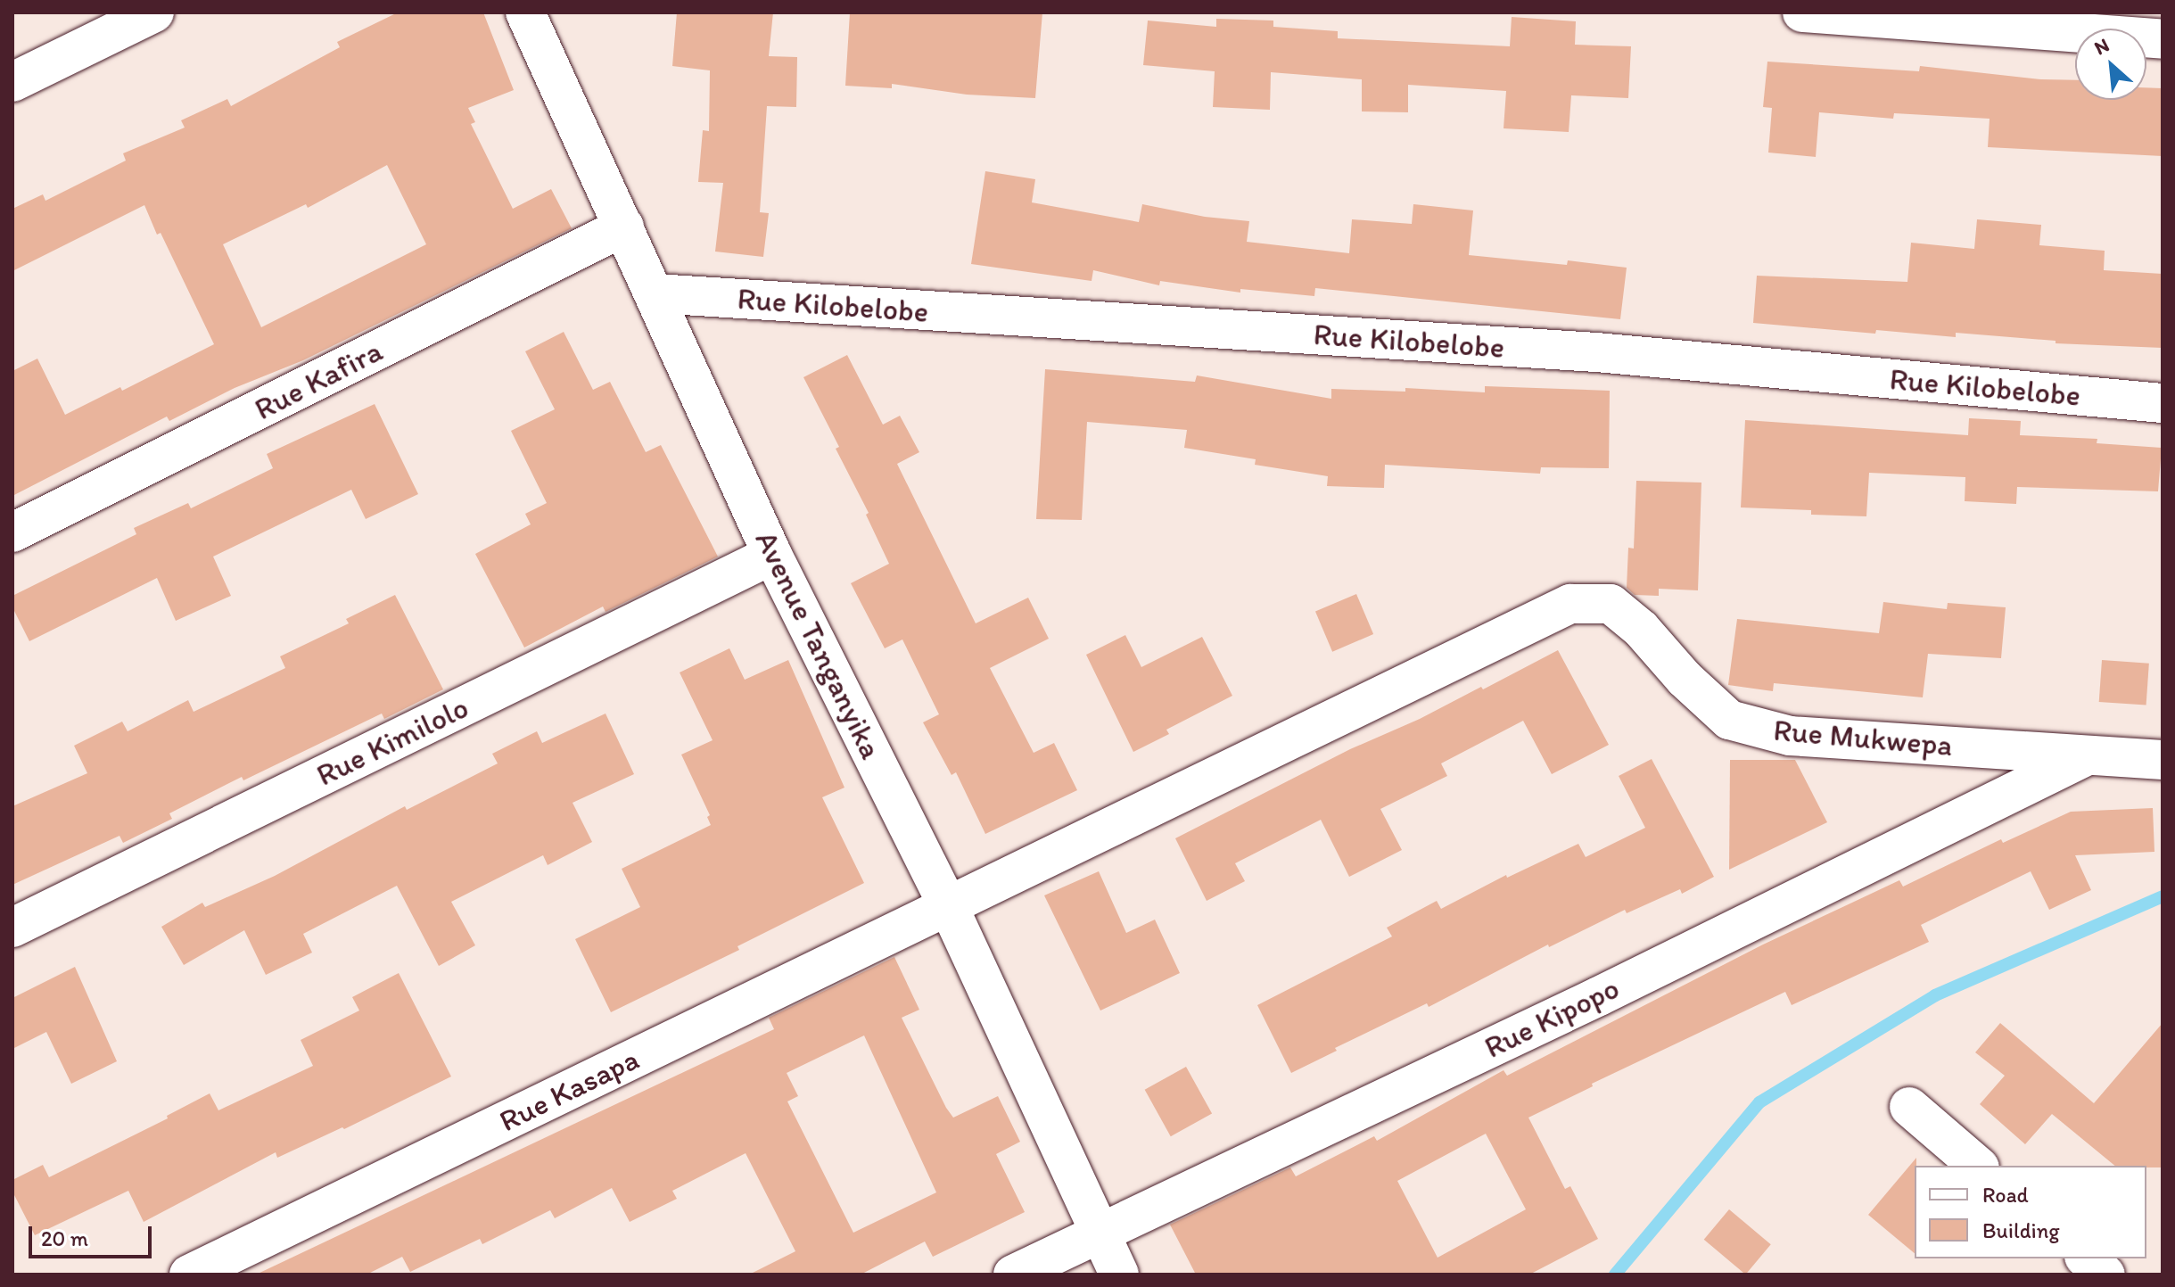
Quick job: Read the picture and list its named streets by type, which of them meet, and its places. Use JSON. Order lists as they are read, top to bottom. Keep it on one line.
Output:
{"streets":{"street":["Rue Kilobelobe","Rue Kafira","Avenue Tanganyika","Rue Mukwepa","Rue Kimilolo","Rue Kipopo","Rue Kasapa"]},"crossings":[["Rue Kilobelobe","Avenue Tanganyika"],["Rue Kafira","Avenue Tanganyika"],["Avenue Tanganyika","Rue Kimilolo"],["Avenue Tanganyika","Rue Kipopo"],["Avenue Tanganyika","Rue Kasapa"],["Rue Mukwepa","Rue Kipopo"],["Rue Mukwepa","Rue Kasapa"]],"legend":["Road","Building"],"scale_bar":"20 m","north":"top left"}
